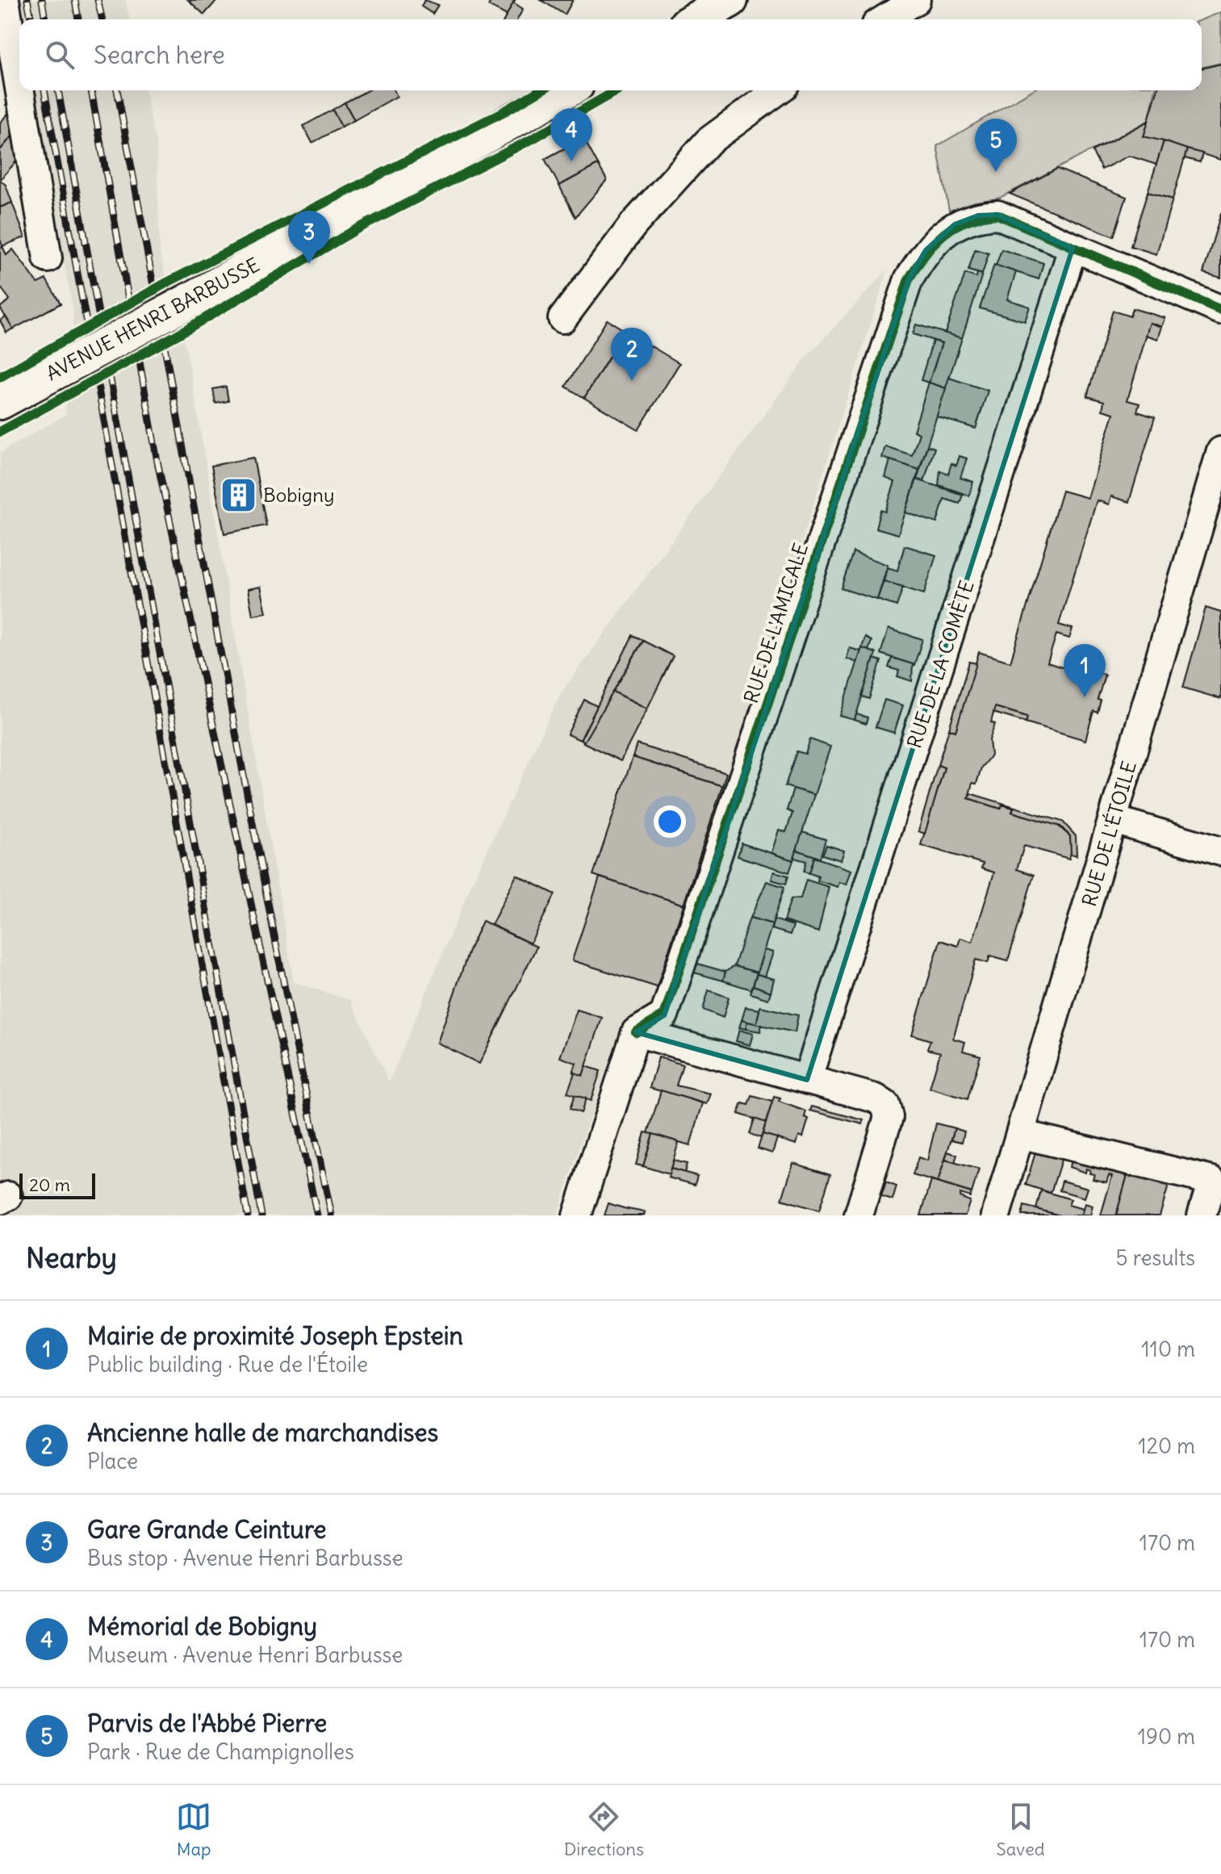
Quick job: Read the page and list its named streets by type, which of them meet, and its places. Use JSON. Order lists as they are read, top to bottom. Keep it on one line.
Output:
{"streets":{"main road":["AVENUE HENRI BARBUSSE"],"street":["RUE DE L'AMICALE","RUE DE LA COMÈTE","RUE DE L'ÉTOILE"]},"crossings":[["RUE DE L'AMICALE","RUE DE LA COMÈTE"]],"places":{"building":["Bobigny"]},"scale_bar":"20 m","page":{"search":"Search here","pins":["4","5","3","2","1"],"scale":"20 m","heading":["Nearby","5 results"],"list":[{"mark":"1","name":"Mairie de proximité Joseph Epstein","note":"Public building · Rue de l'Étoile","value":"110 m"},{"mark":"2","name":"Ancienne halle de marchandises","note":"Place","value":"120 m"},{"mark":"3","name":"Gare Grande Ceinture","note":"Bus stop · Avenue Henri Barbusse","value":"170 m"},{"mark":"4","name":"Mémorial de Bobigny","note":"Museum · Avenue Henri Barbusse","value":"170 m"},{"mark":"5","name":"Parvis de l'Abbé Pierre","note":"Park · Rue de Champignolles","value":"190 m"}],"nav":["Map","Directions","Saved"]}}
